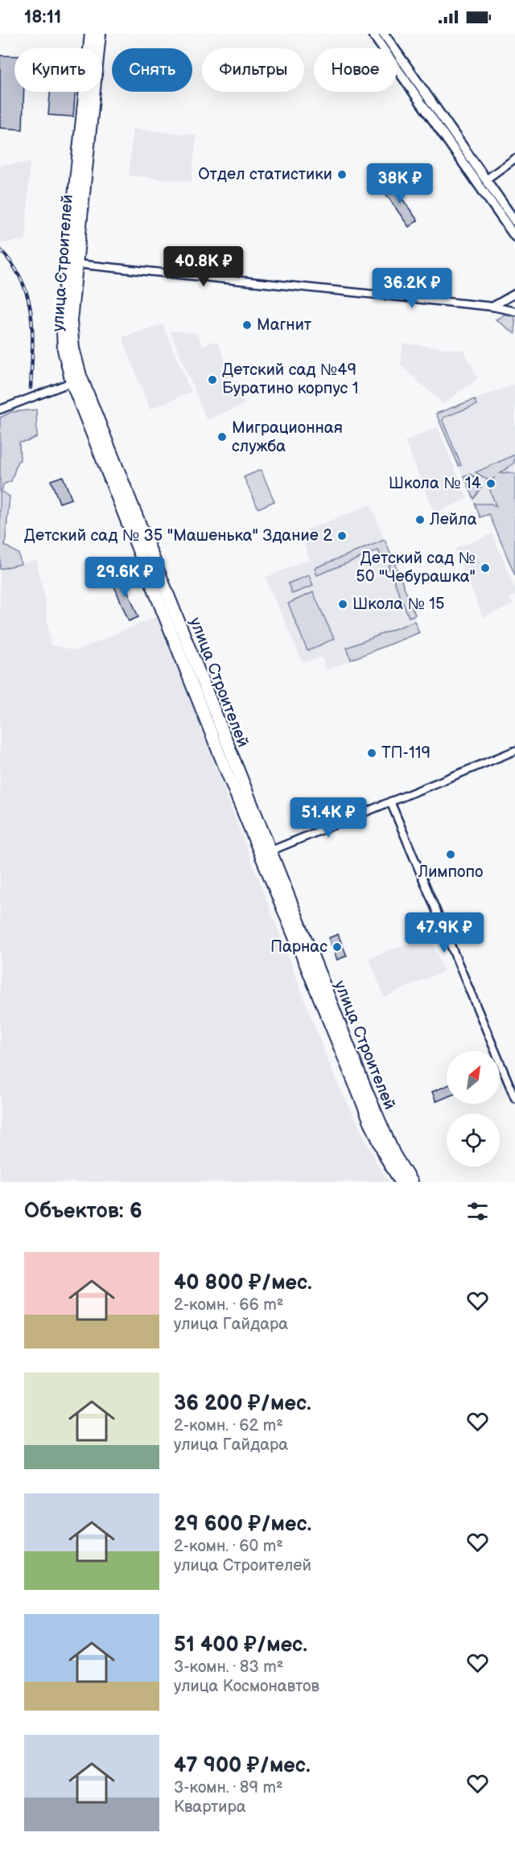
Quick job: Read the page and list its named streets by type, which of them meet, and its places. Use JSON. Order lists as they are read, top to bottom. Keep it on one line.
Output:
{"streets":{"main road":["улица Строителей"]},"places":["Отдел статистики","Магнит","Детский сад №49 Буратино корпус 1","Миграционная служба","Школа № 14","Лейла","Детский сад № 35 \"Машенька\" Здание 2","Детский сад № 50 \"Чебурашка\"","Школа № 15","ТП-119","Лимпопо","Парнас"],"north":"top right","page":{"status":"18:11","chip":["Купить","Снять","Фильтры","Новое"],"price":["38K ₽","40.8K ₽","36.2K ₽","29.6K ₽","51.4K ₽","47.9K ₽"],"heading":"Объектов: 6","list":[{"name":"40 800 ₽/мес.","note":"2-комн. · 66 m² · улица Гайдара"},{"name":"36 200 ₽/мес.","note":"2-комн. · 62 m² · улица Гайдара"},{"name":"29 600 ₽/мес.","note":"2-комн. · 60 m² · улица Строителей"},{"name":"51 400 ₽/мес.","note":"3-комн. · 83 m² · улица Космонавтов"},{"name":"47 900 ₽/мес.","note":"3-комн. · 89 m² · Квартира"}]}}
